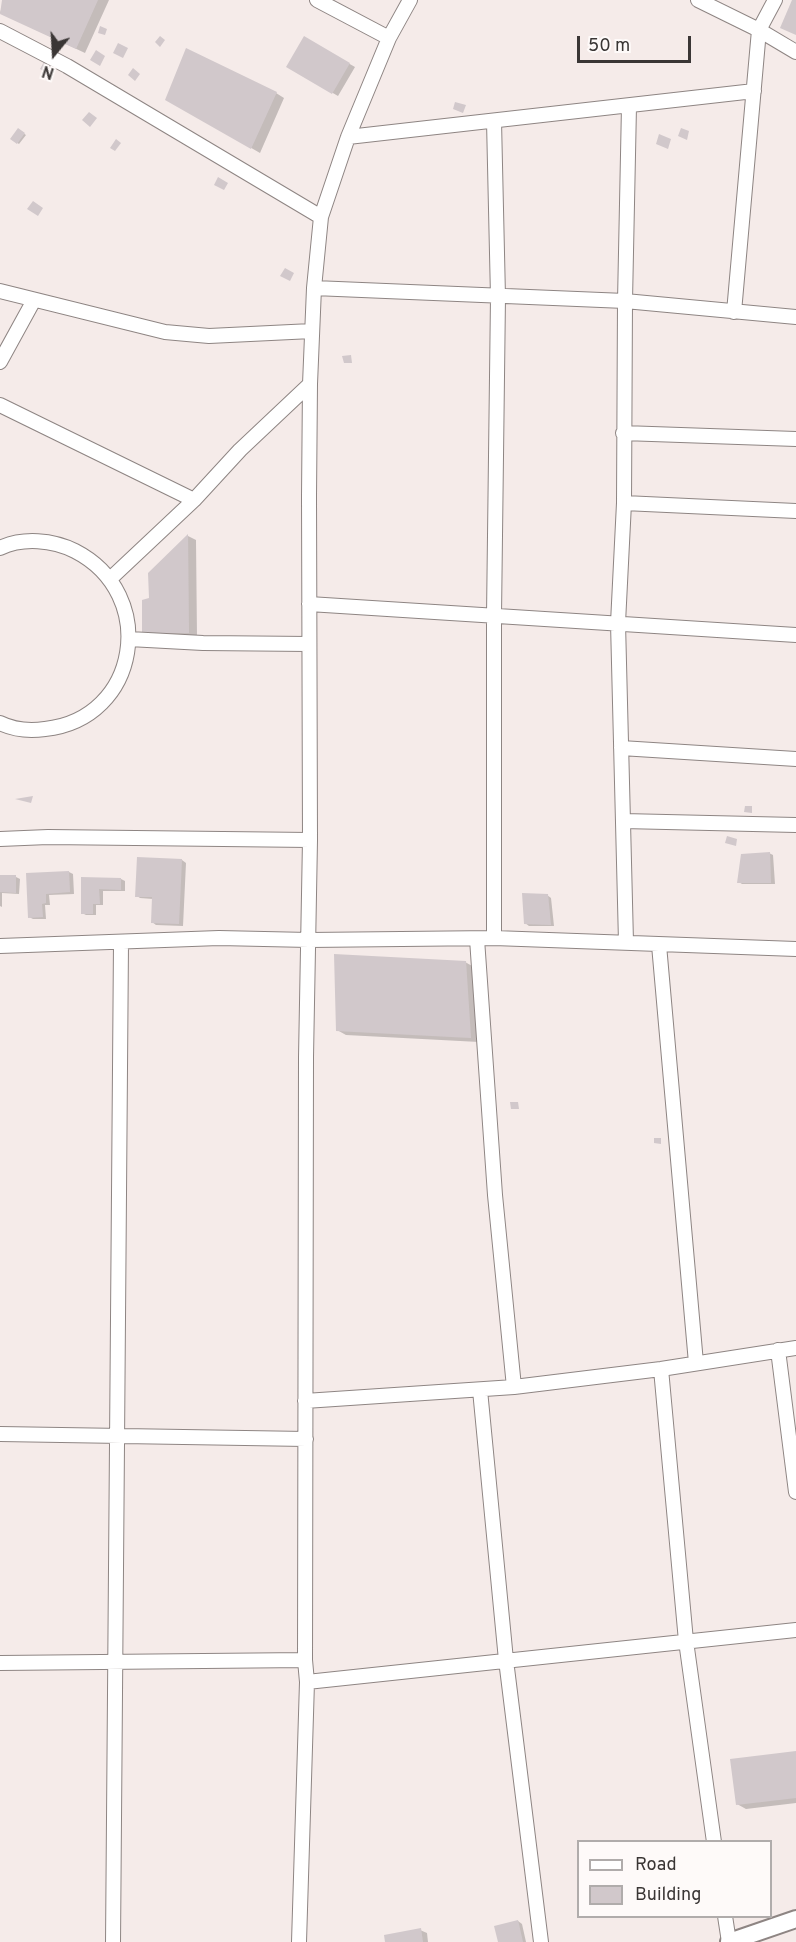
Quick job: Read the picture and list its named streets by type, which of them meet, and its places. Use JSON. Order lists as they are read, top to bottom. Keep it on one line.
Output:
{"legend":["Road","Building"],"scale_bar":"50 m","north":"bottom"}
